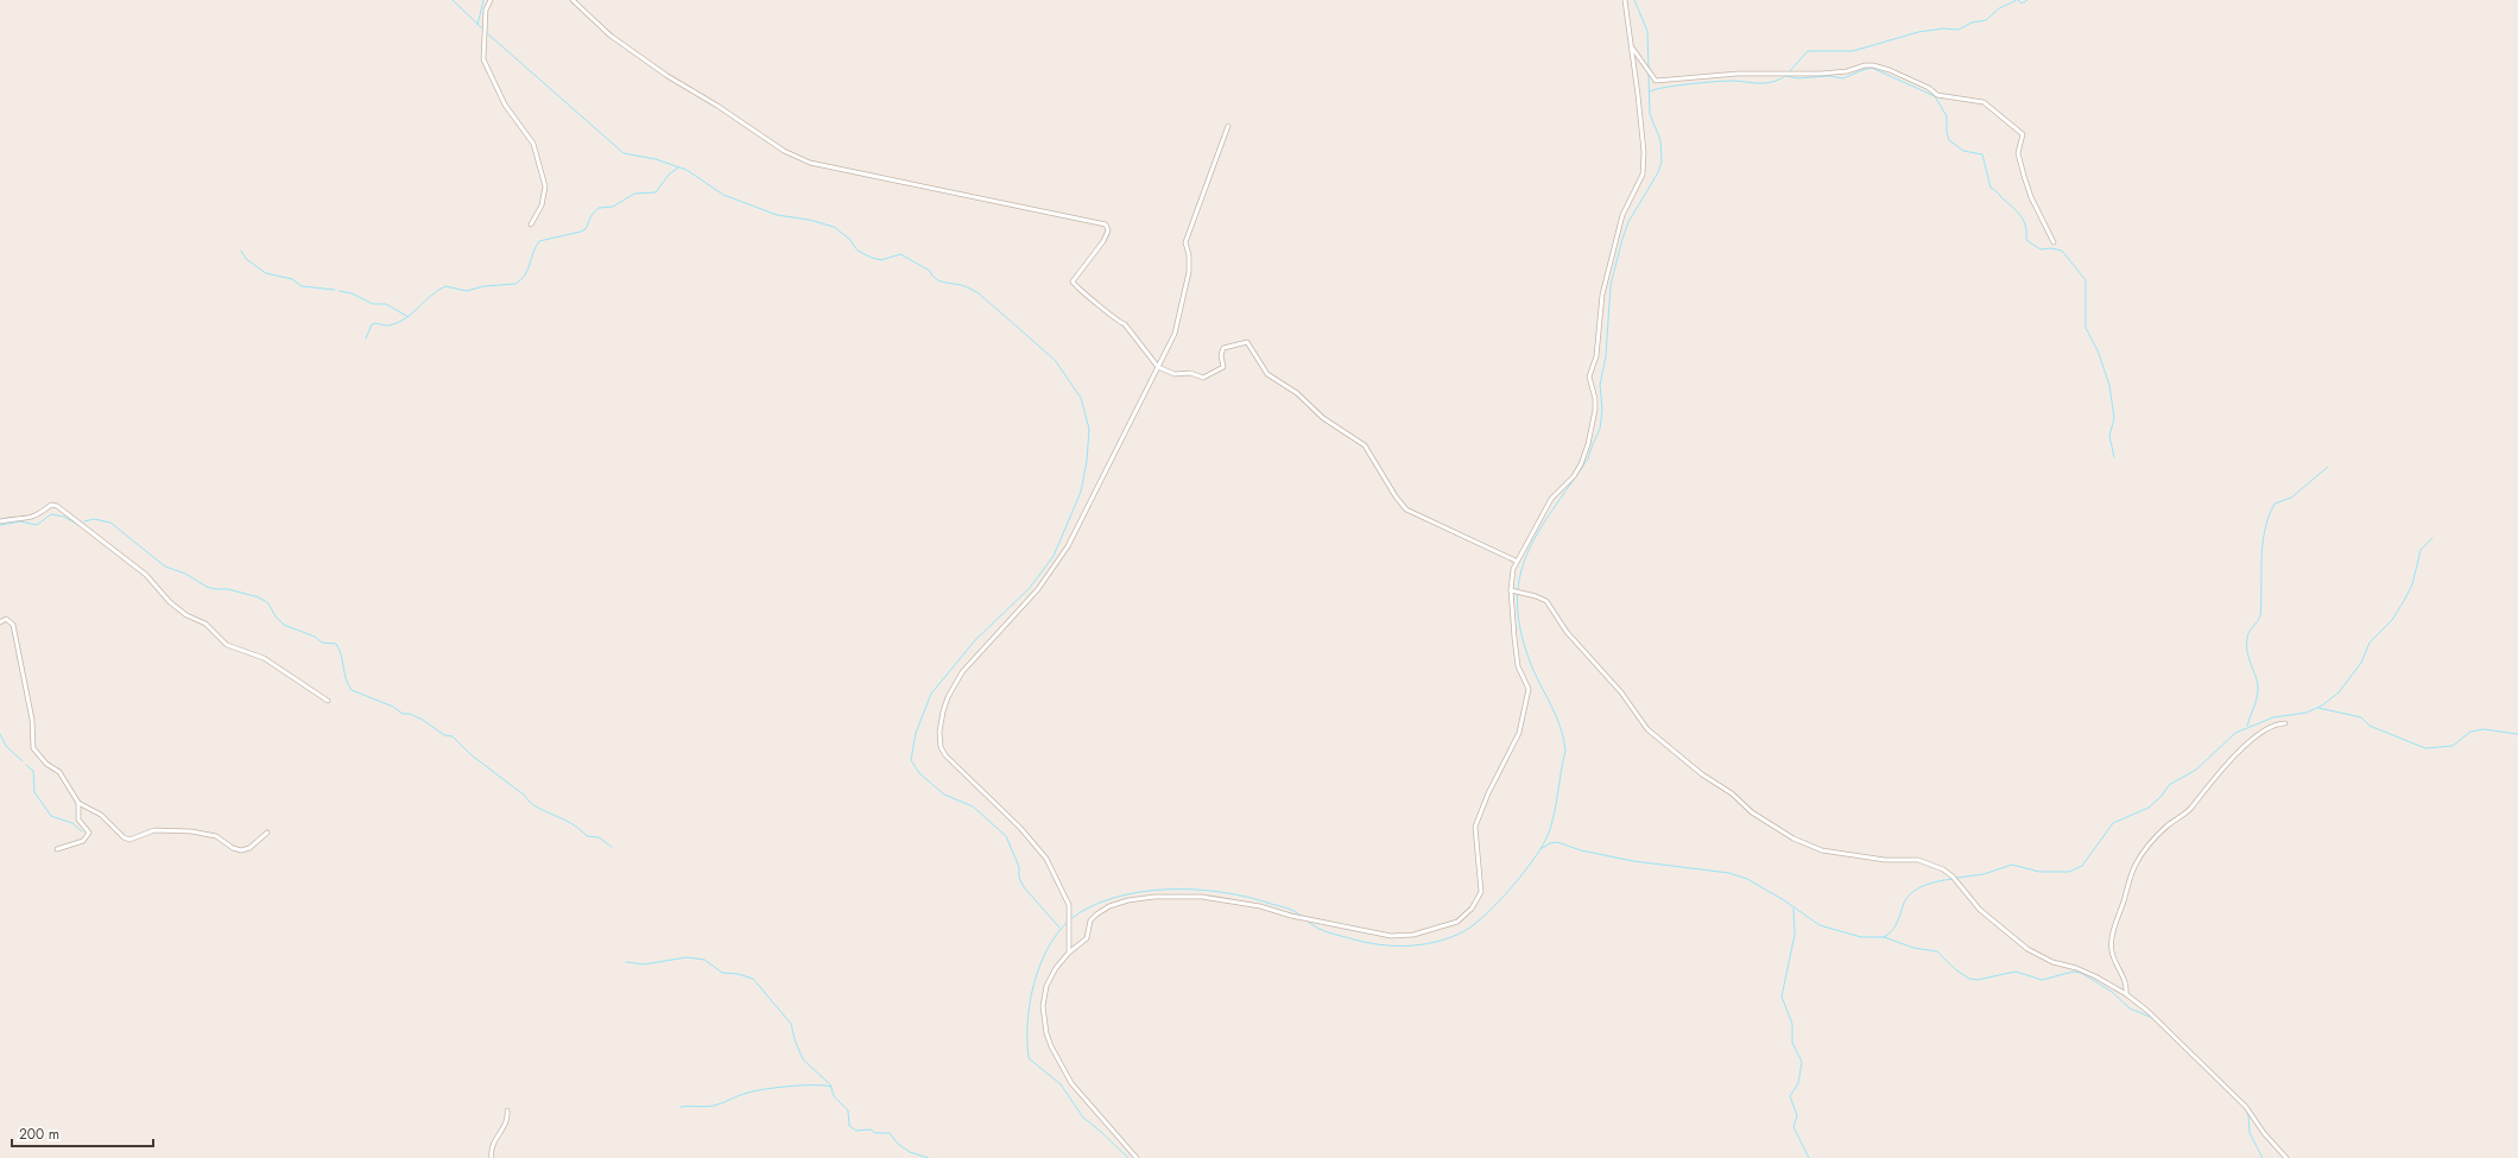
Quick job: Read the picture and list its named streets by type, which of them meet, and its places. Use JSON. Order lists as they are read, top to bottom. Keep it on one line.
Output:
{"scale_bar":"200 m"}
